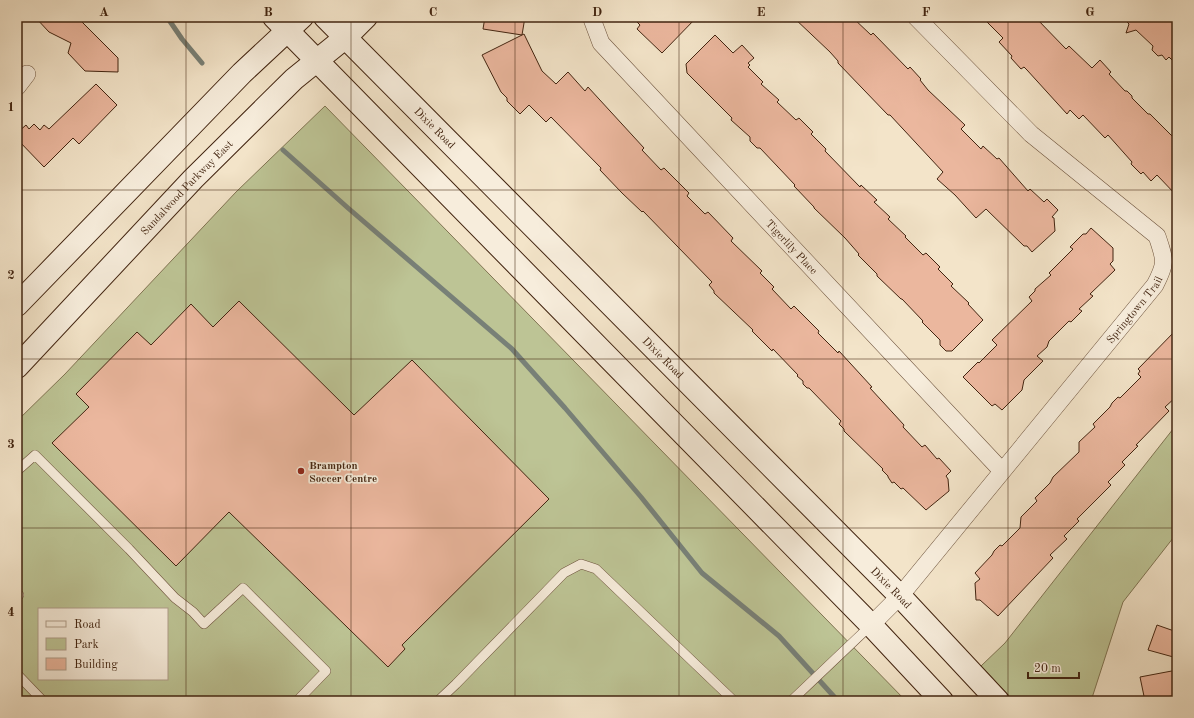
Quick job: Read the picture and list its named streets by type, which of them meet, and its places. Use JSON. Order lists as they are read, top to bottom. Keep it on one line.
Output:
{"streets":{"main road":["Dixie Road","Sandalwood Parkway East"],"street":["Tigerlily Place","Springtown Trail"]},"crossings":[["Dixie Road","Sandalwood Parkway East"],["Dixie Road","Springtown Trail"],["Tigerlily Place","Springtown Trail"]],"places":["Brampton Soccer Centre"],"legend":["Road","Park","Building"],"scale_bar":"20 m","grid":{"columns":["A","B","C","D","E","F","G"],"rows":["1","2","3","4"]}}
